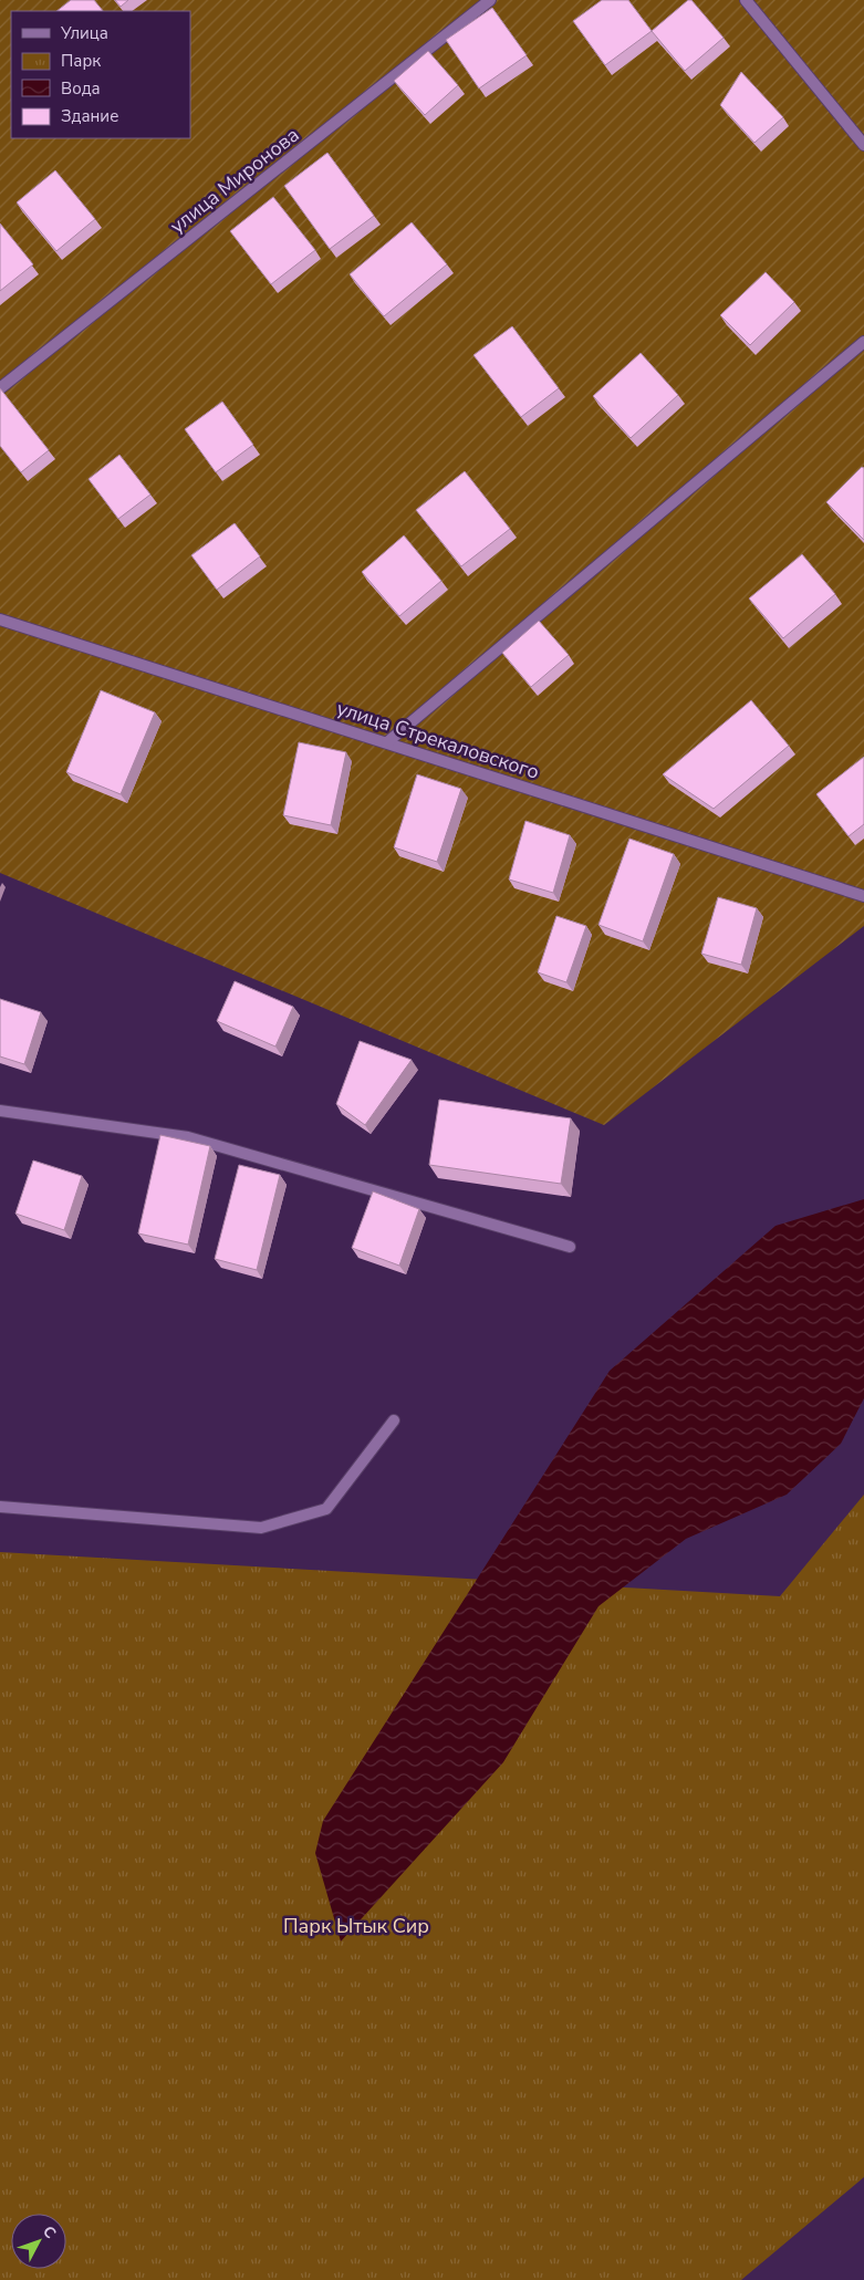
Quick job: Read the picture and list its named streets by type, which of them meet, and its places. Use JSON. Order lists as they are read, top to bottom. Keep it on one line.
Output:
{"streets":{"street":["улица Миронова","улица Стрекаловского"]},"parks":["Парк Ытык Сир"],"legend":["Улица","Парк","Вода","Здание"],"north":"top right"}
